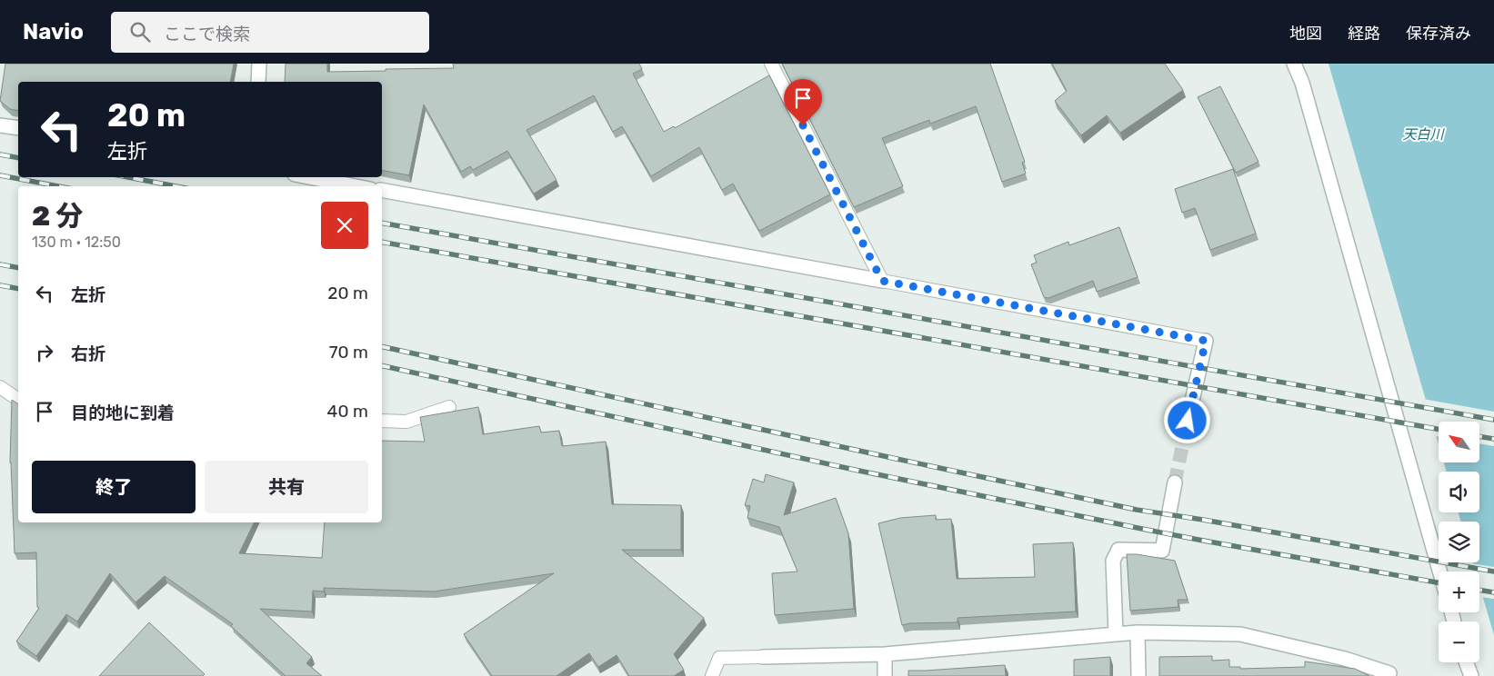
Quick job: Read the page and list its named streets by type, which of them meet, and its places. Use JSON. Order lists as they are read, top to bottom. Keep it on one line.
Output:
{"water":["天白川"],"north":"top left","page":{"header":"Navio","search":"ここで検索","nav":["地図","経路","保存済み"],"turn":["20 m","左折"],"heading":["2 分","130 m · 12:50"],"list":[{"name":"左折","value":"20 m"},{"name":"右折","value":"70 m"},{"name":"目的地に到着","value":"40 m"}],"map_buttons":["+","−"],"buttons":["終了","共有"]}}
